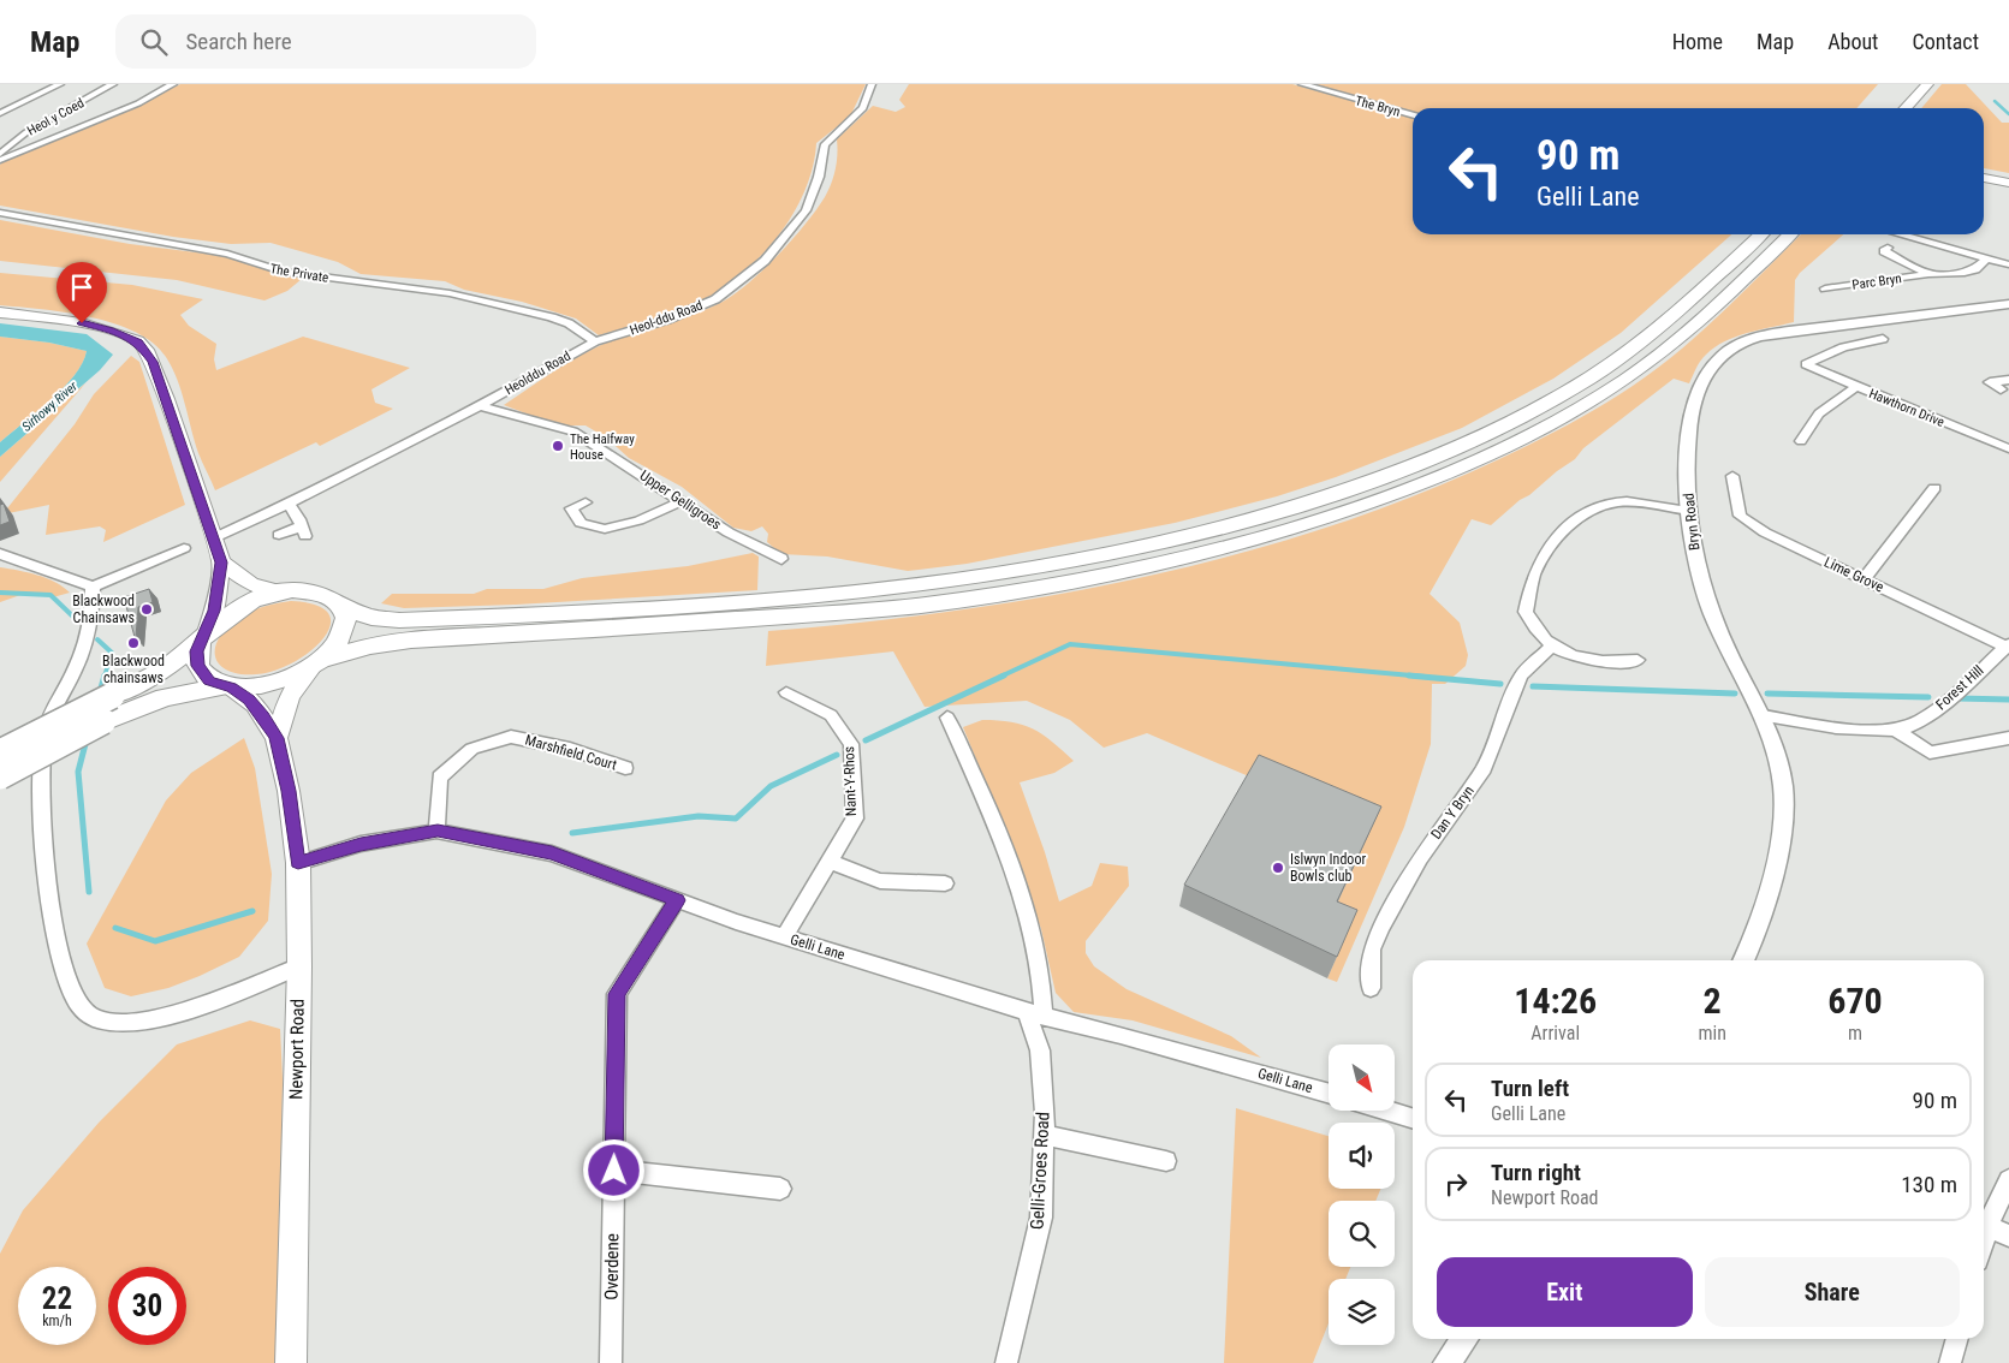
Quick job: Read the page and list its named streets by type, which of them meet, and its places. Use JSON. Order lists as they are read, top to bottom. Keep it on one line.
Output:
{"streets":{"main road":["Newport Road"],"street":["The Bryn","Heol y Coed","The Private","Parc Bryn","Heol-ddu Road","Heolddu Road","Hawthorn Drive","Upper Gelligroes","Bryn Road","Lime Grove","Forest Hill","Marshfield Court","Nant-Y-Rhos","Dan Y Bryn","Gelli Lane","Gelli-Groes Road","Overdene"]},"crossings":[["The Private","Heol-ddu Road"],["The Private","Heolddu Road"],["Heol-ddu Road","Heolddu Road"],["Heolddu Road","Upper Gelligroes"],["Bryn Road","Forest Hill"],["Lime Grove","Forest Hill"],["Marshfield Court","Gelli Lane"],["Nant-Y-Rhos","Gelli Lane"],["Gelli Lane","Newport Road"],["Gelli Lane","Gelli-Groes Road"],["Gelli Lane","Overdene"]],"water":["Sirhowy River"],"places":["The Halfway House","Blackwood Chainsaws","Blackwood chainsaws","Islwyn Indoor Bowls club"],"north":"bottom right","page":{"header":"Map","search":"Search here","nav":["Home","Map","About","Contact"],"turn":["90 m","Gelli Lane"],"eta":["14:26","Arrival","2","min","670","m"],"list":[{"name":"Turn left","note":"Gelli Lane","value":"90 m"},{"name":"Turn right","note":"Newport Road","value":"130 m"}],"buttons":["Exit","Share"],"speed":"22 km/h","limit":"30"}}
